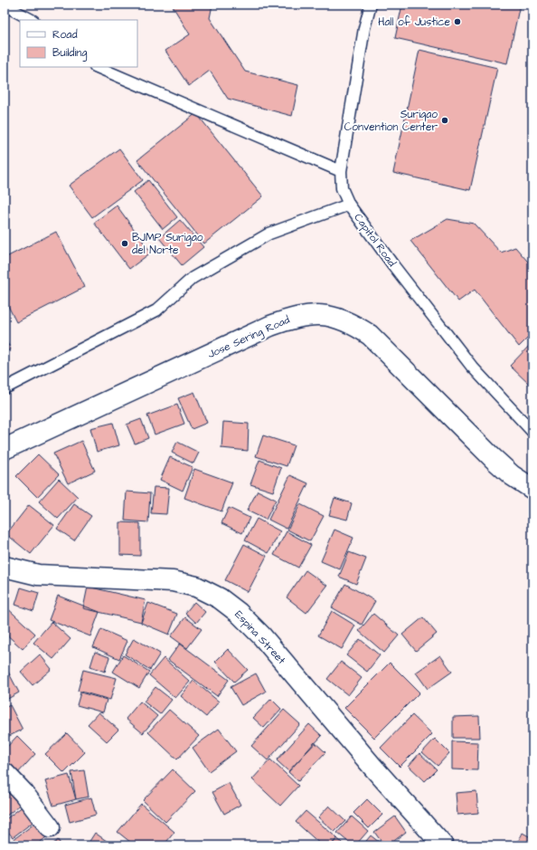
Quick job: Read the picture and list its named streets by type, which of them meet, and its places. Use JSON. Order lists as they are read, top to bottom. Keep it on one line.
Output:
{"streets":{"main road":["Jose Sering Road","Espina Street"],"lane":["Capitol Road"]},"places":["Hall of Justice","Surigao Convention Center","BJMP Surigao del Norte"],"legend":["Road","Building"]}
